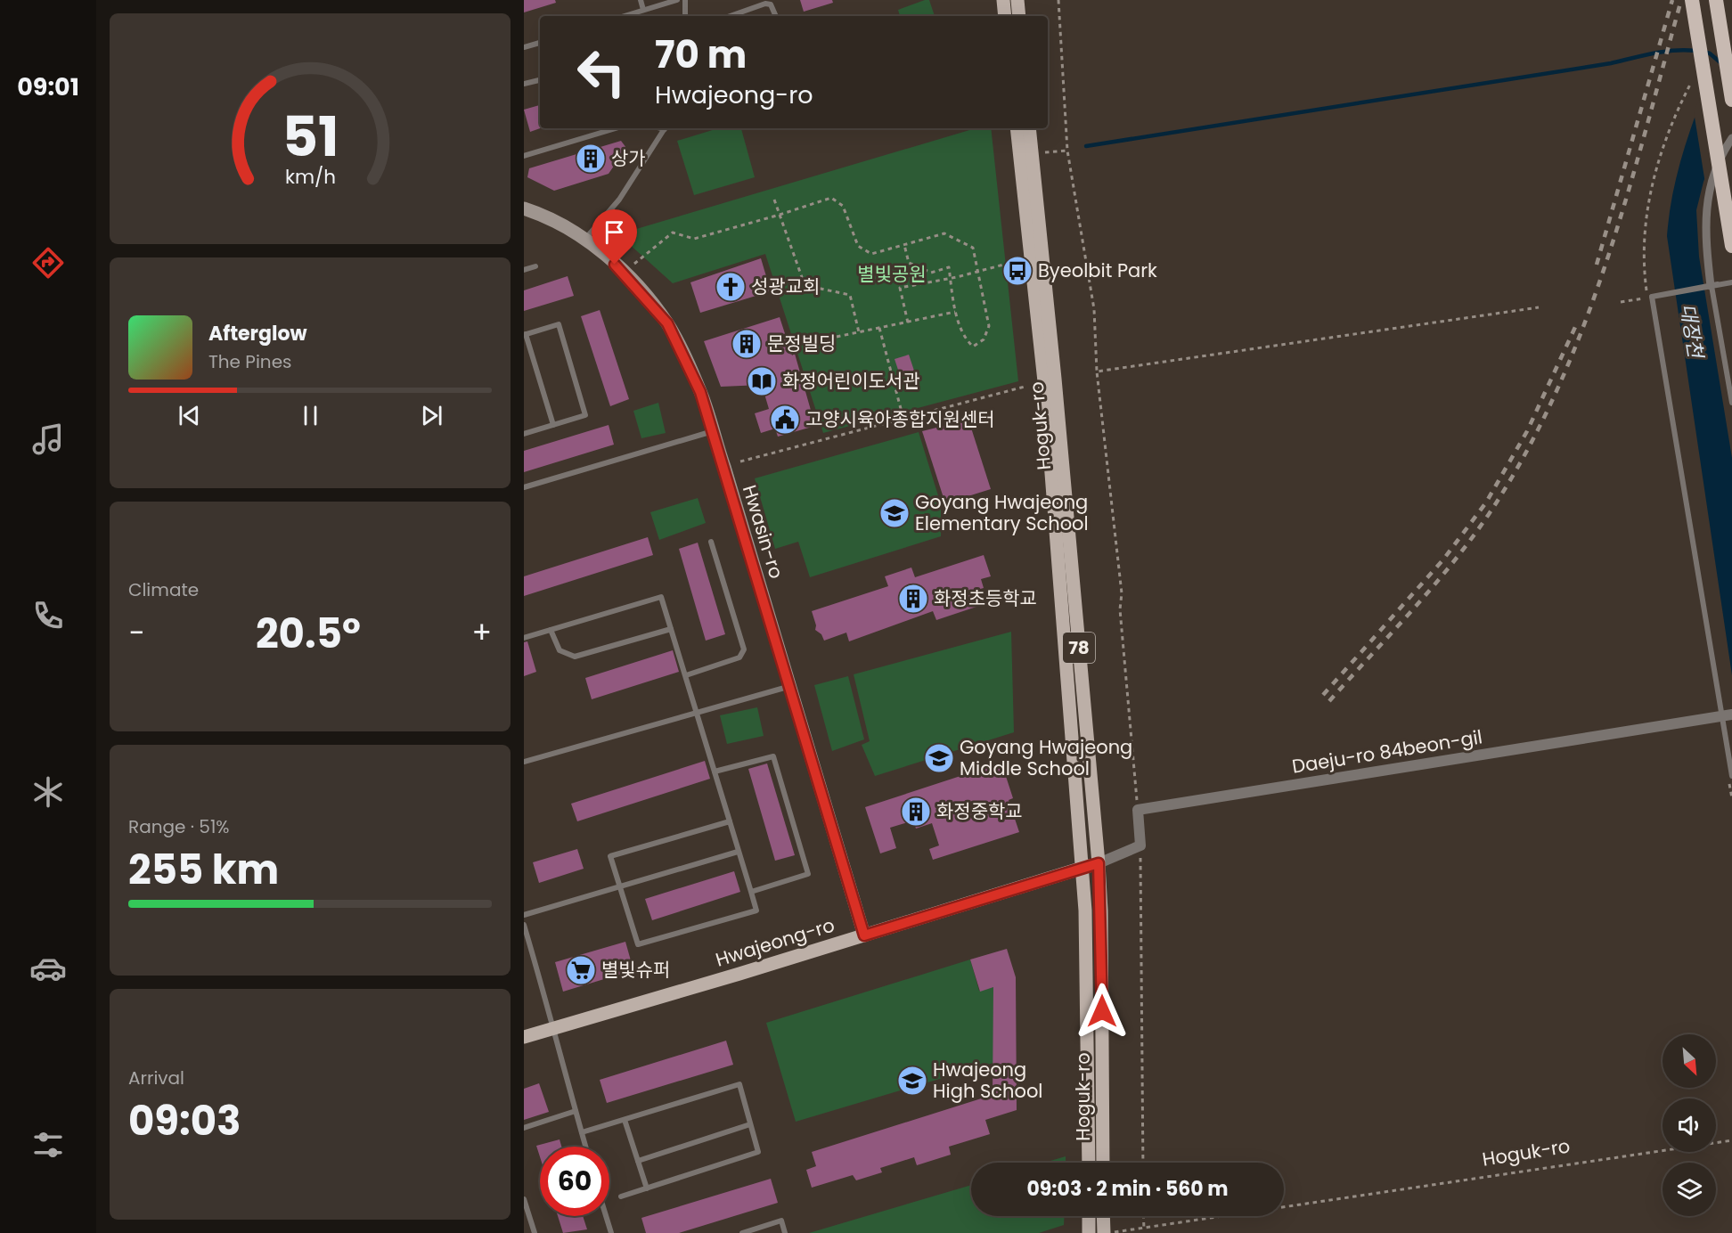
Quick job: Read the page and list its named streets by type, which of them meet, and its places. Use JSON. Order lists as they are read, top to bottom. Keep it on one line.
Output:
{"streets":{"main road":["Hoguk-ro","Hwasin-ro","78","Hwajeong-ro"],"street":["Daeju-ro 84beon-gil"]},"crossings":[["Hoguk-ro","Hwajeong-ro"],["Hwasin-ro","Hwajeong-ro"]],"water":["대장천"],"parks":["별빛공원"],"places":{"building":["상가","문정빌딩","화정초등학교","화정중학교"],"bus stop":["Byeolbit Park"],"church":["성광교회"],"library":["화정어린이도서관"],"public building":["고양시육아종합지원센터"],"school or university":["Goyang Hwajeong Elementary School","Goyang Hwajeong Middle School","Hwajeong High School"],"supermarket":["별빛슈퍼"]},"north":"bottom right","page":{"tabs":"09:01","turn":["70 m","Hwajeong-ro"],"song":["Afterglow","The Pines"],"tile":["Climate",["Range · 51%","255 km"],["Arrival","09:03"]],"heat":["−","20.5°","+"],"limit":"60","trip":"09:03 · 2 min · 560 m","gauge":["51","km/h"]}}
